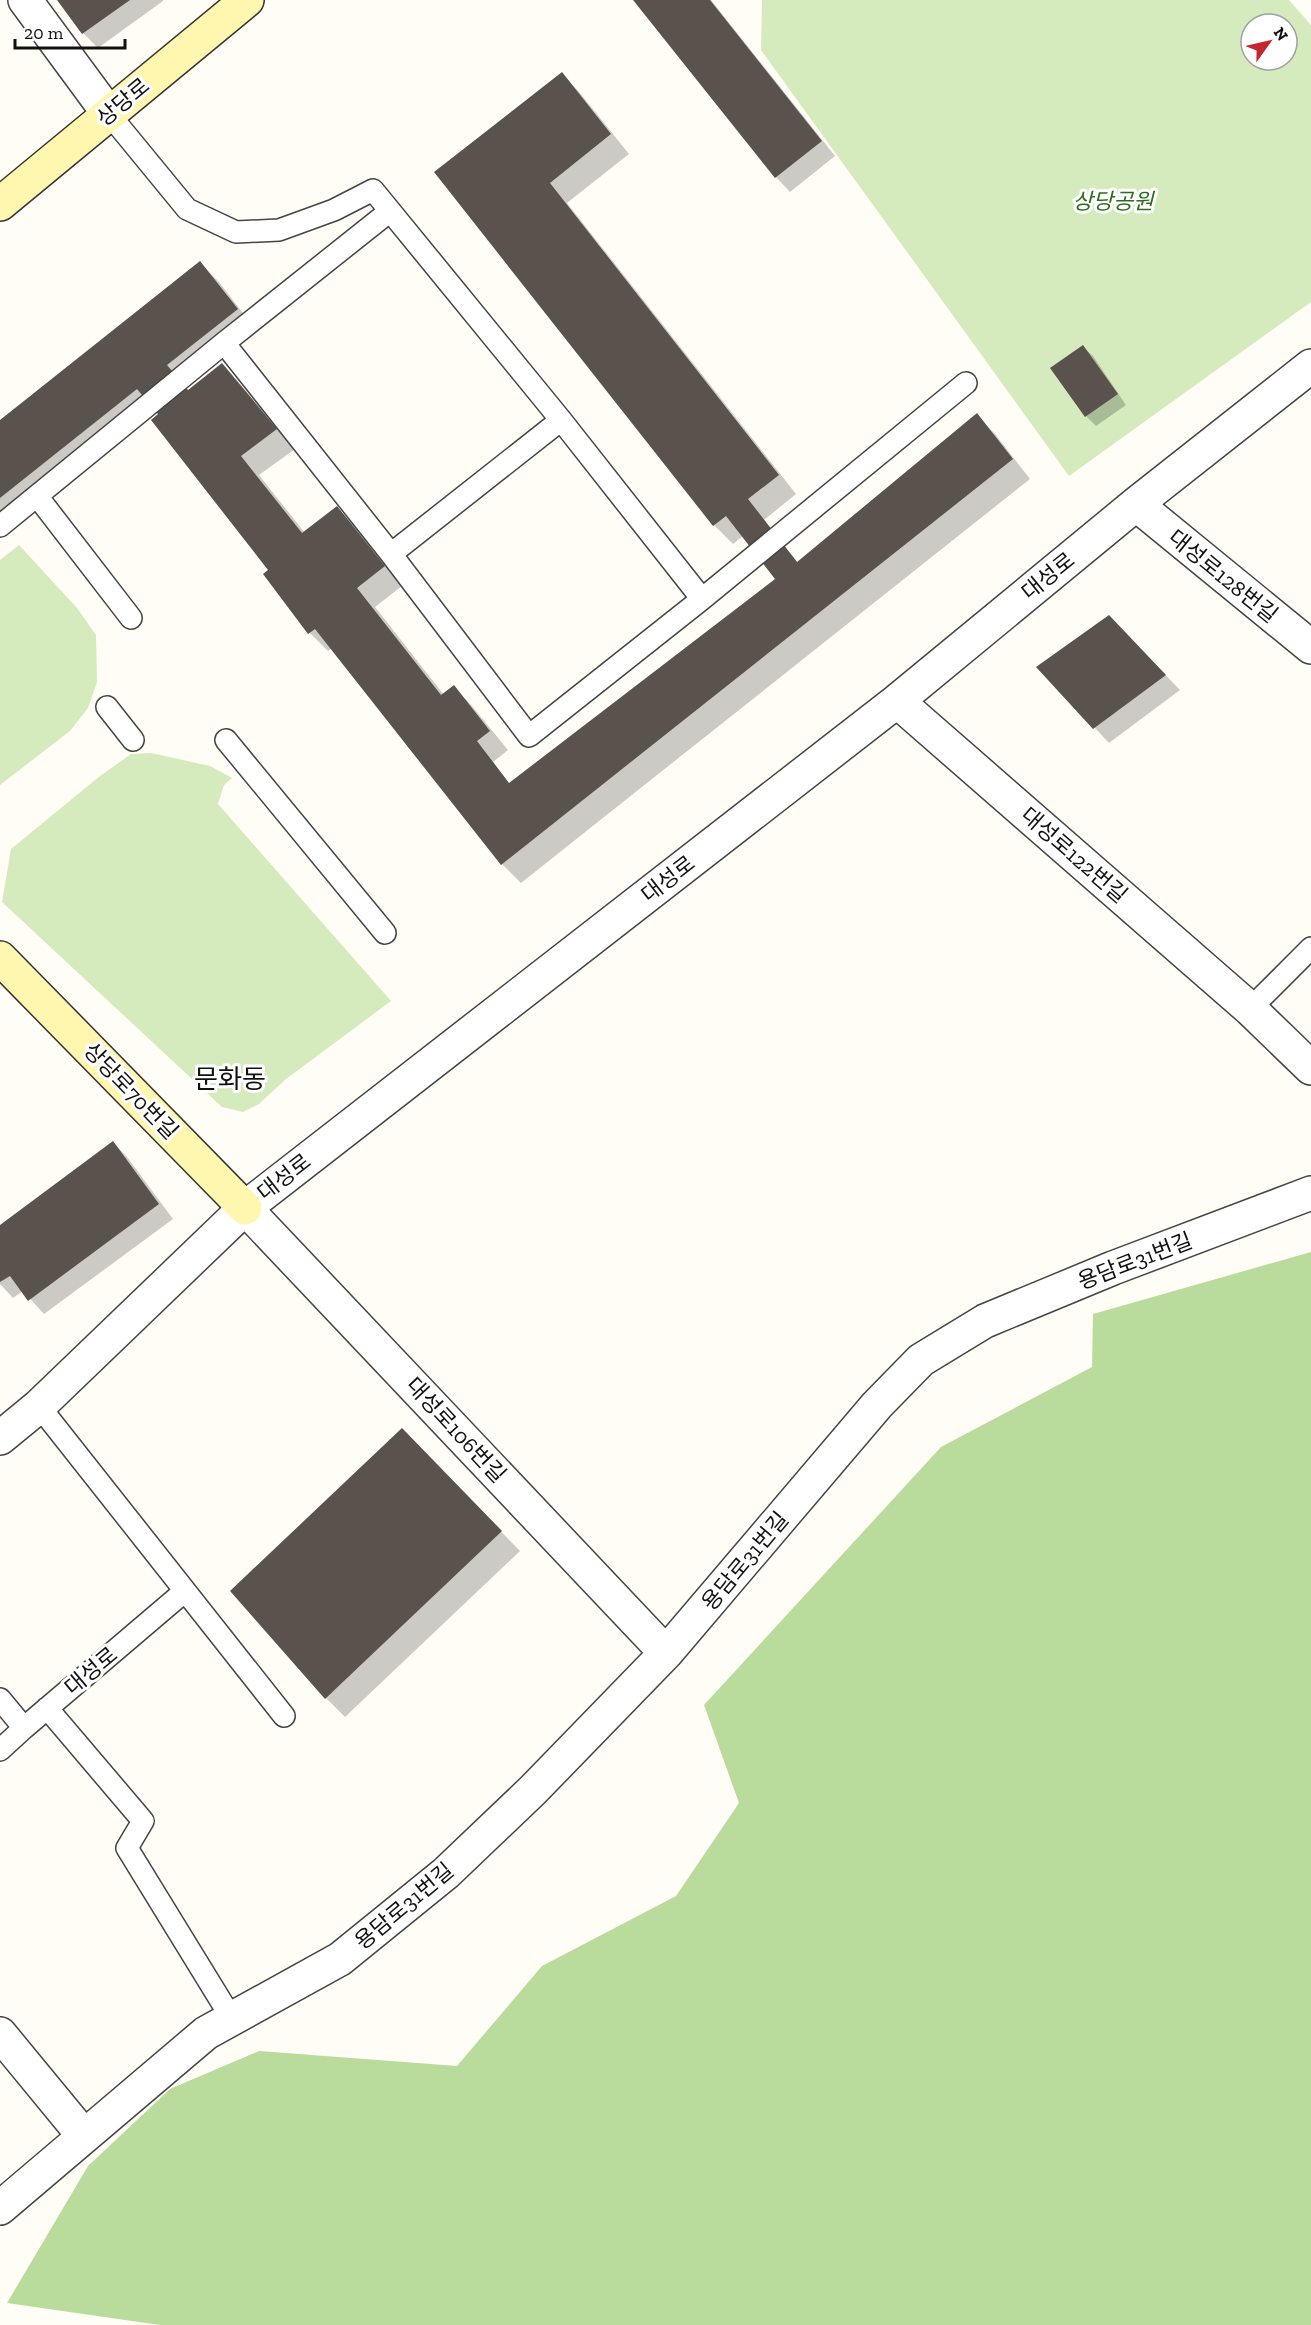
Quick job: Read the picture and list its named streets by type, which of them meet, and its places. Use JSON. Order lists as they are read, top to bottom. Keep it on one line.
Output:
{"streets":{"main road":["상당로","상당로70번길"],"street":["대성로","대성로128번길","대성로122번길","용담로31번길","대성로106번길"]},"crossings":[["대성로","대성로128번길"],["대성로","대성로122번길"],["대성로","상당로70번길"],["대성로","대성로106번길"],["상당로70번길","대성로106번길"],["용담로31번길","대성로106번길"]],"districts":["문화동"],"parks":["상당공원"],"scale_bar":"20 m","north":"top right"}
